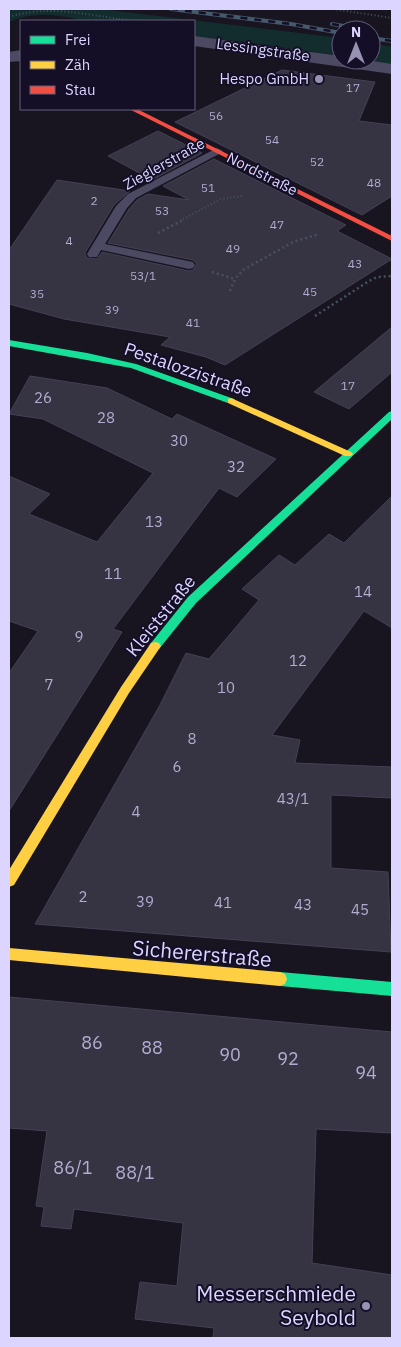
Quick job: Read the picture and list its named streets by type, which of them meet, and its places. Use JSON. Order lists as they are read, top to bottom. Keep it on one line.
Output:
{"streets":{"street":["Lessingstraße","Nordstraße","Pestalozzistraße","Kleiststraße","Sichererstraße"],"lane":["Zieglerstraße"]},"crossings":[["Zieglerstraße","Nordstraße"],["Pestalozzistraße","Kleiststraße"]],"places":["Hespo GmbH","Messerschmiede Seybold"],"house_numbers":["17","56","54","52","48","51","2","53","47","4","49","43","53/1","45","35","39","41","17","26","28","30","32","13","11","14","9","12","7","10","8","6","43/1","4","2","39","41","43","45","86","88","90","92","94","86/1","88/1"],"legend":["Frei","Zäh","Stau"],"north":"top"}
